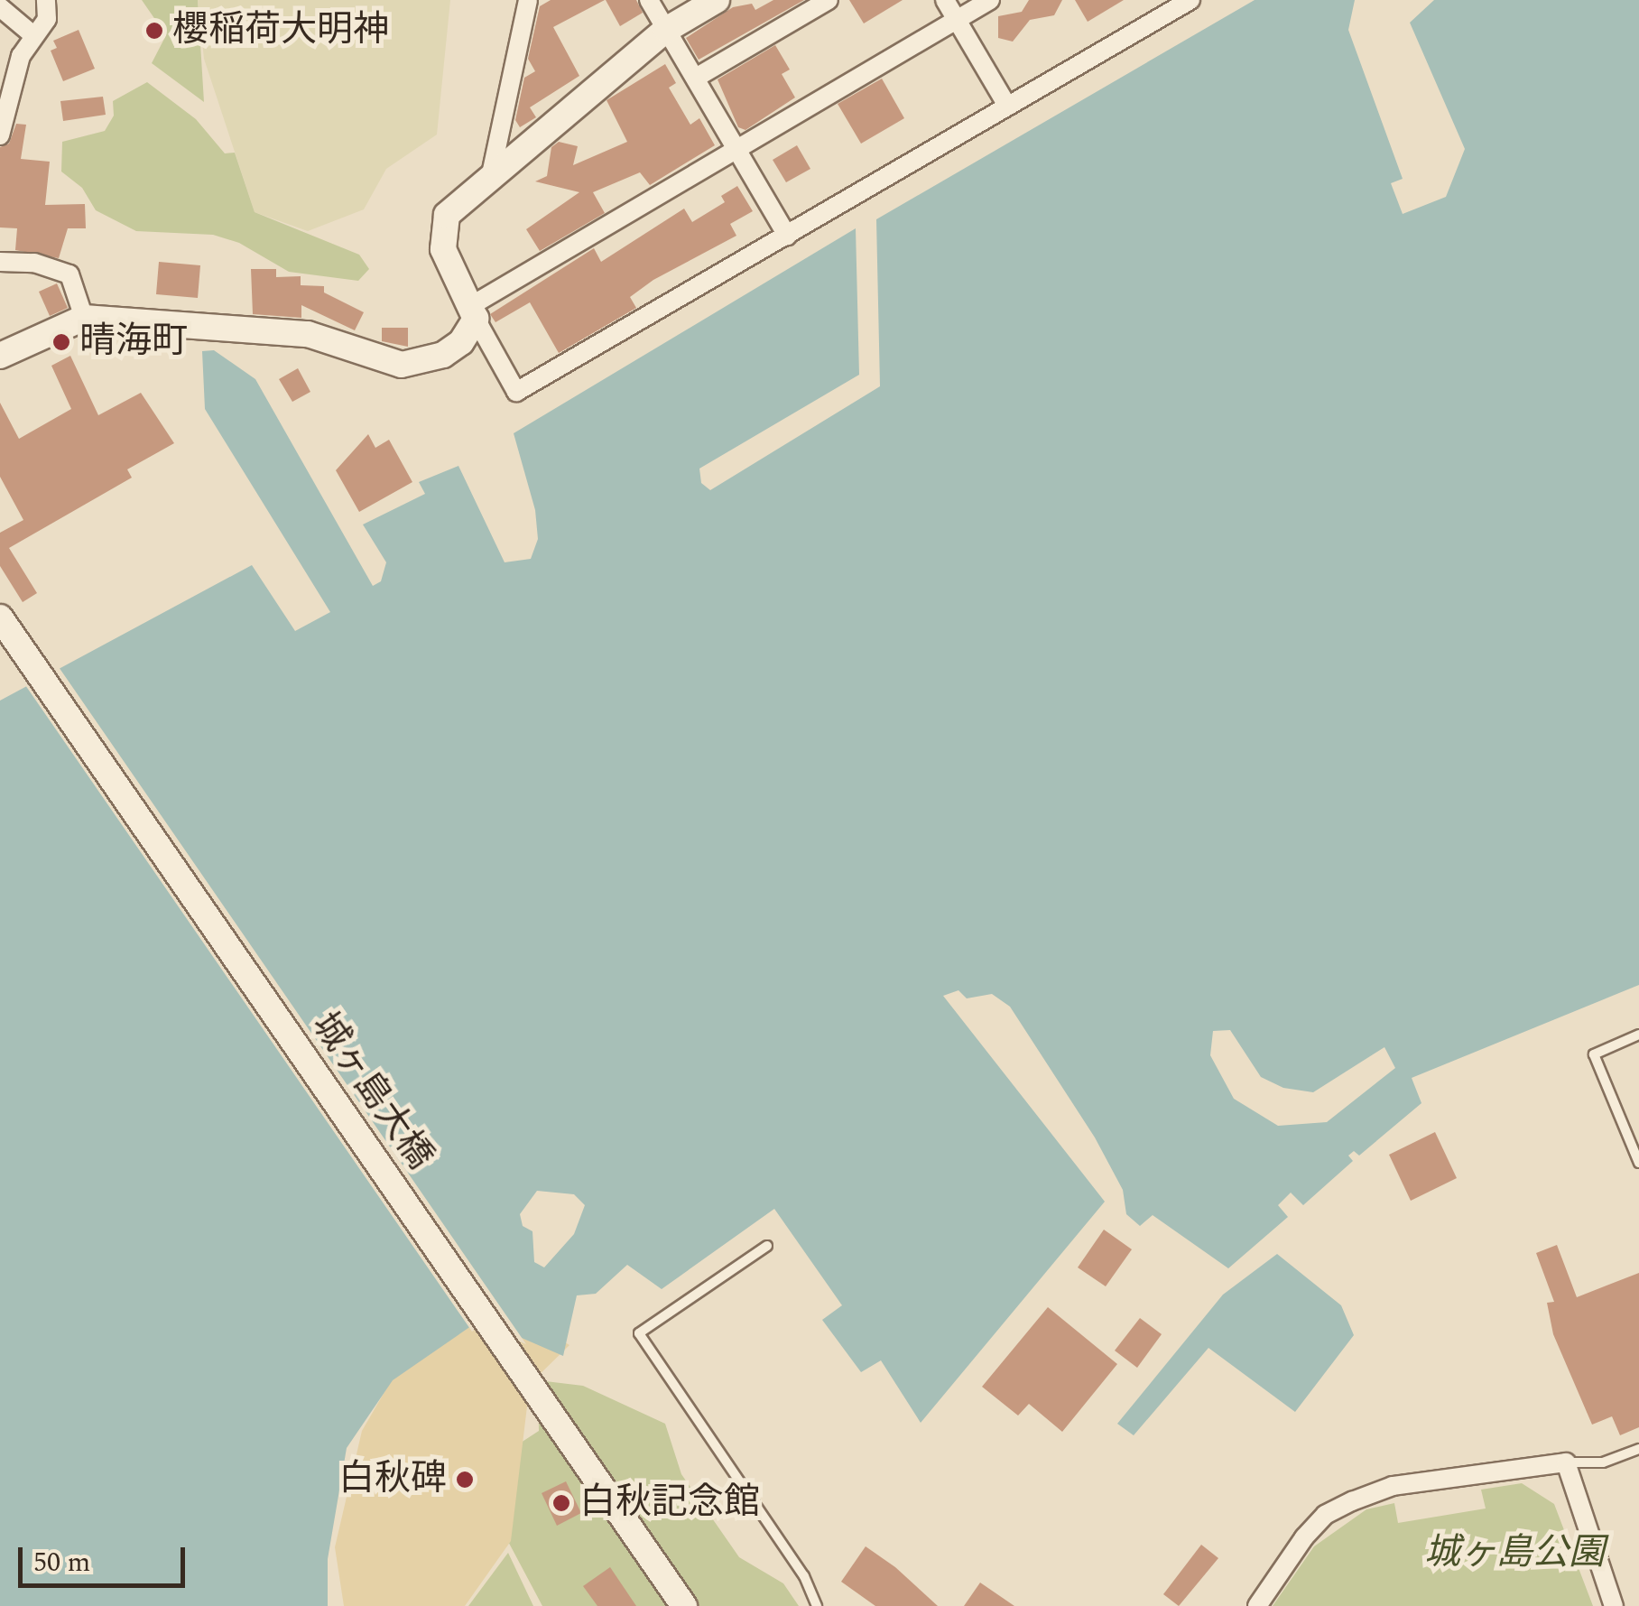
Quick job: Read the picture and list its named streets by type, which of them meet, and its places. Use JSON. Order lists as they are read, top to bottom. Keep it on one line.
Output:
{"streets":{"street":["城ヶ島大橋"]},"parks":["城ヶ島公園"],"places":["櫻稲荷大明神","晴海町","白秋碑","白秋記念館"],"scale_bar":"50 m"}
